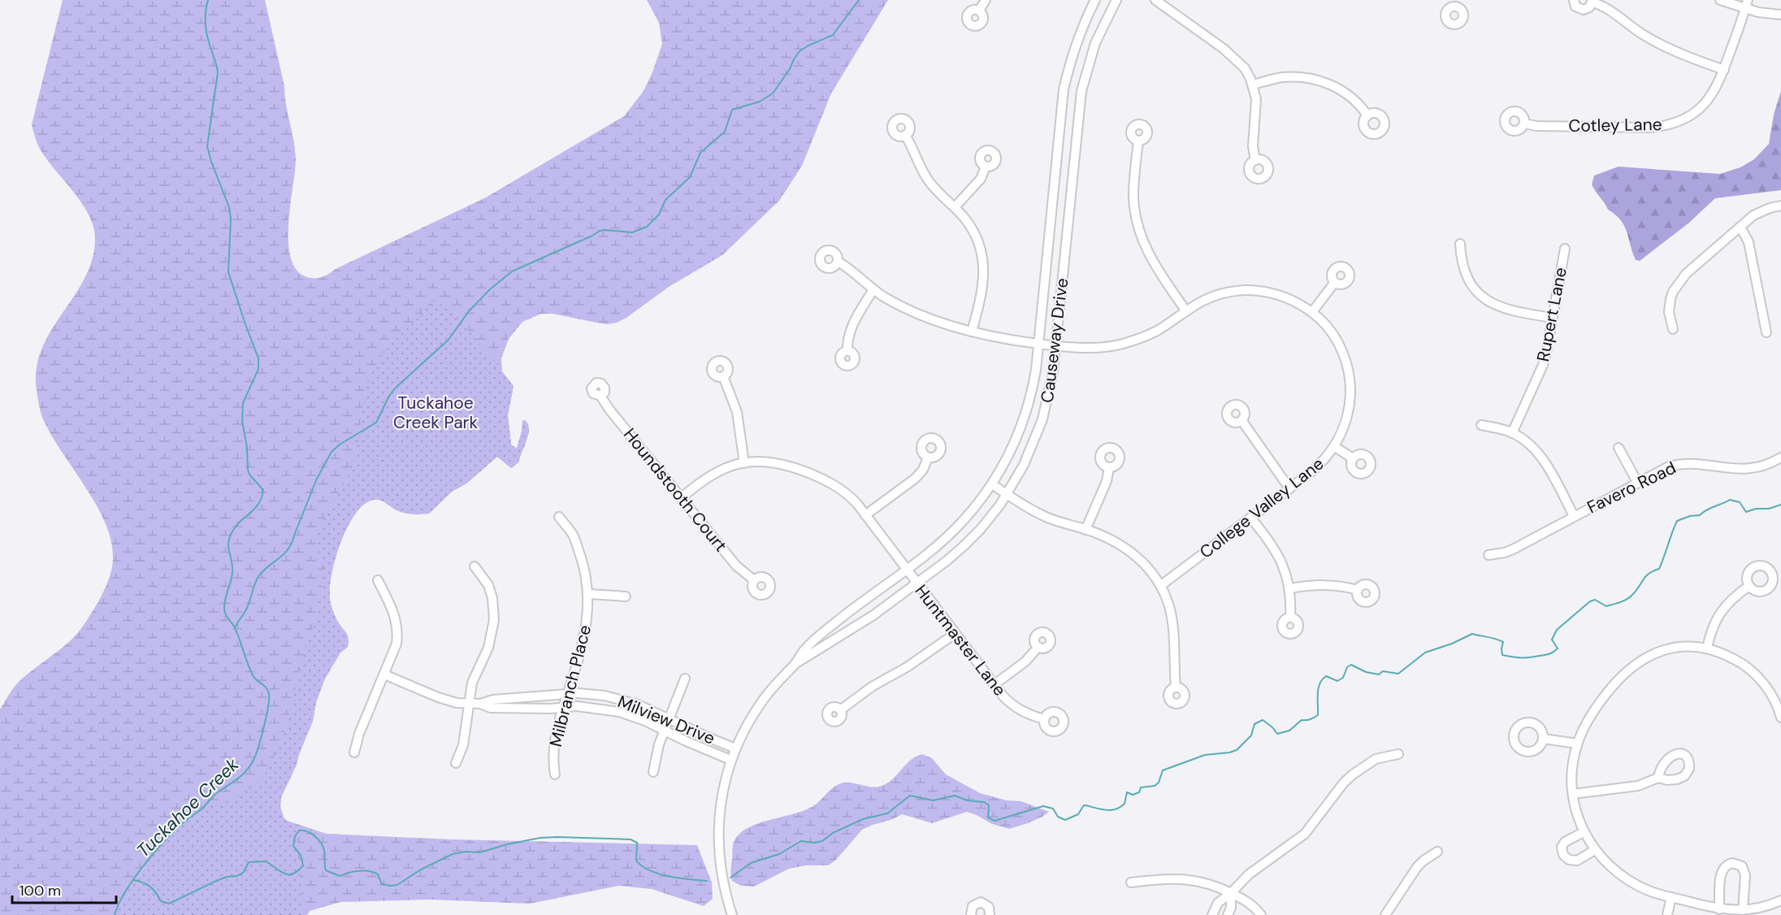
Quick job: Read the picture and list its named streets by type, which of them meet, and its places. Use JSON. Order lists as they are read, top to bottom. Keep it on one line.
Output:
{"streets":{"street":["Cotley Lane","Rupert Lane","Causeway Drive","Favero Road","Houndstooth Court","College Valley Lane","Huntmaster Lane","Milbranch Place","Milview Drive"]},"crossings":[["Causeway Drive","College Valley Lane"],["Causeway Drive","Huntmaster Lane"],["Causeway Drive","Milview Drive"],["Houndstooth Court","Huntmaster Lane"],["Milbranch Place","Milview Drive"]],"water":["Tuckahoe Creek"],"parks":["Tuckahoe Creek Park"],"scale_bar":"100 m"}
